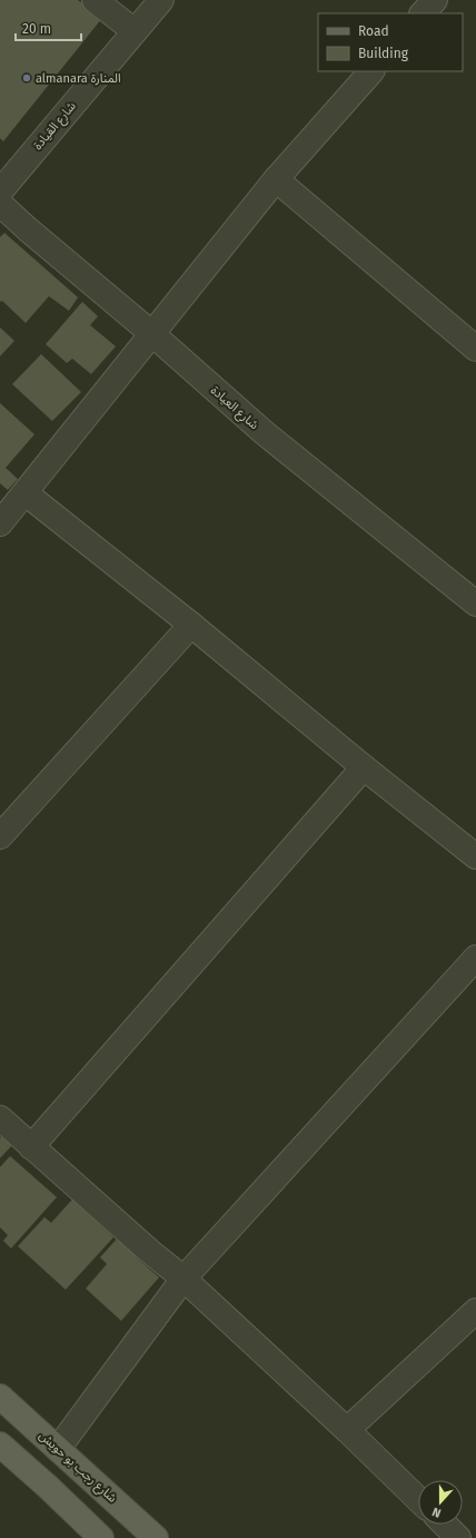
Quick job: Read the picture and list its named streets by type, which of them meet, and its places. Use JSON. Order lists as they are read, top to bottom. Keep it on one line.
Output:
{"streets":{"main road":["شارع رجب بو حويش"],"street":["شارع القيادة","شارع العيادة"]},"places":["almanara المنارة"],"legend":["Road","Building"],"scale_bar":"20 m","north":"bottom"}
